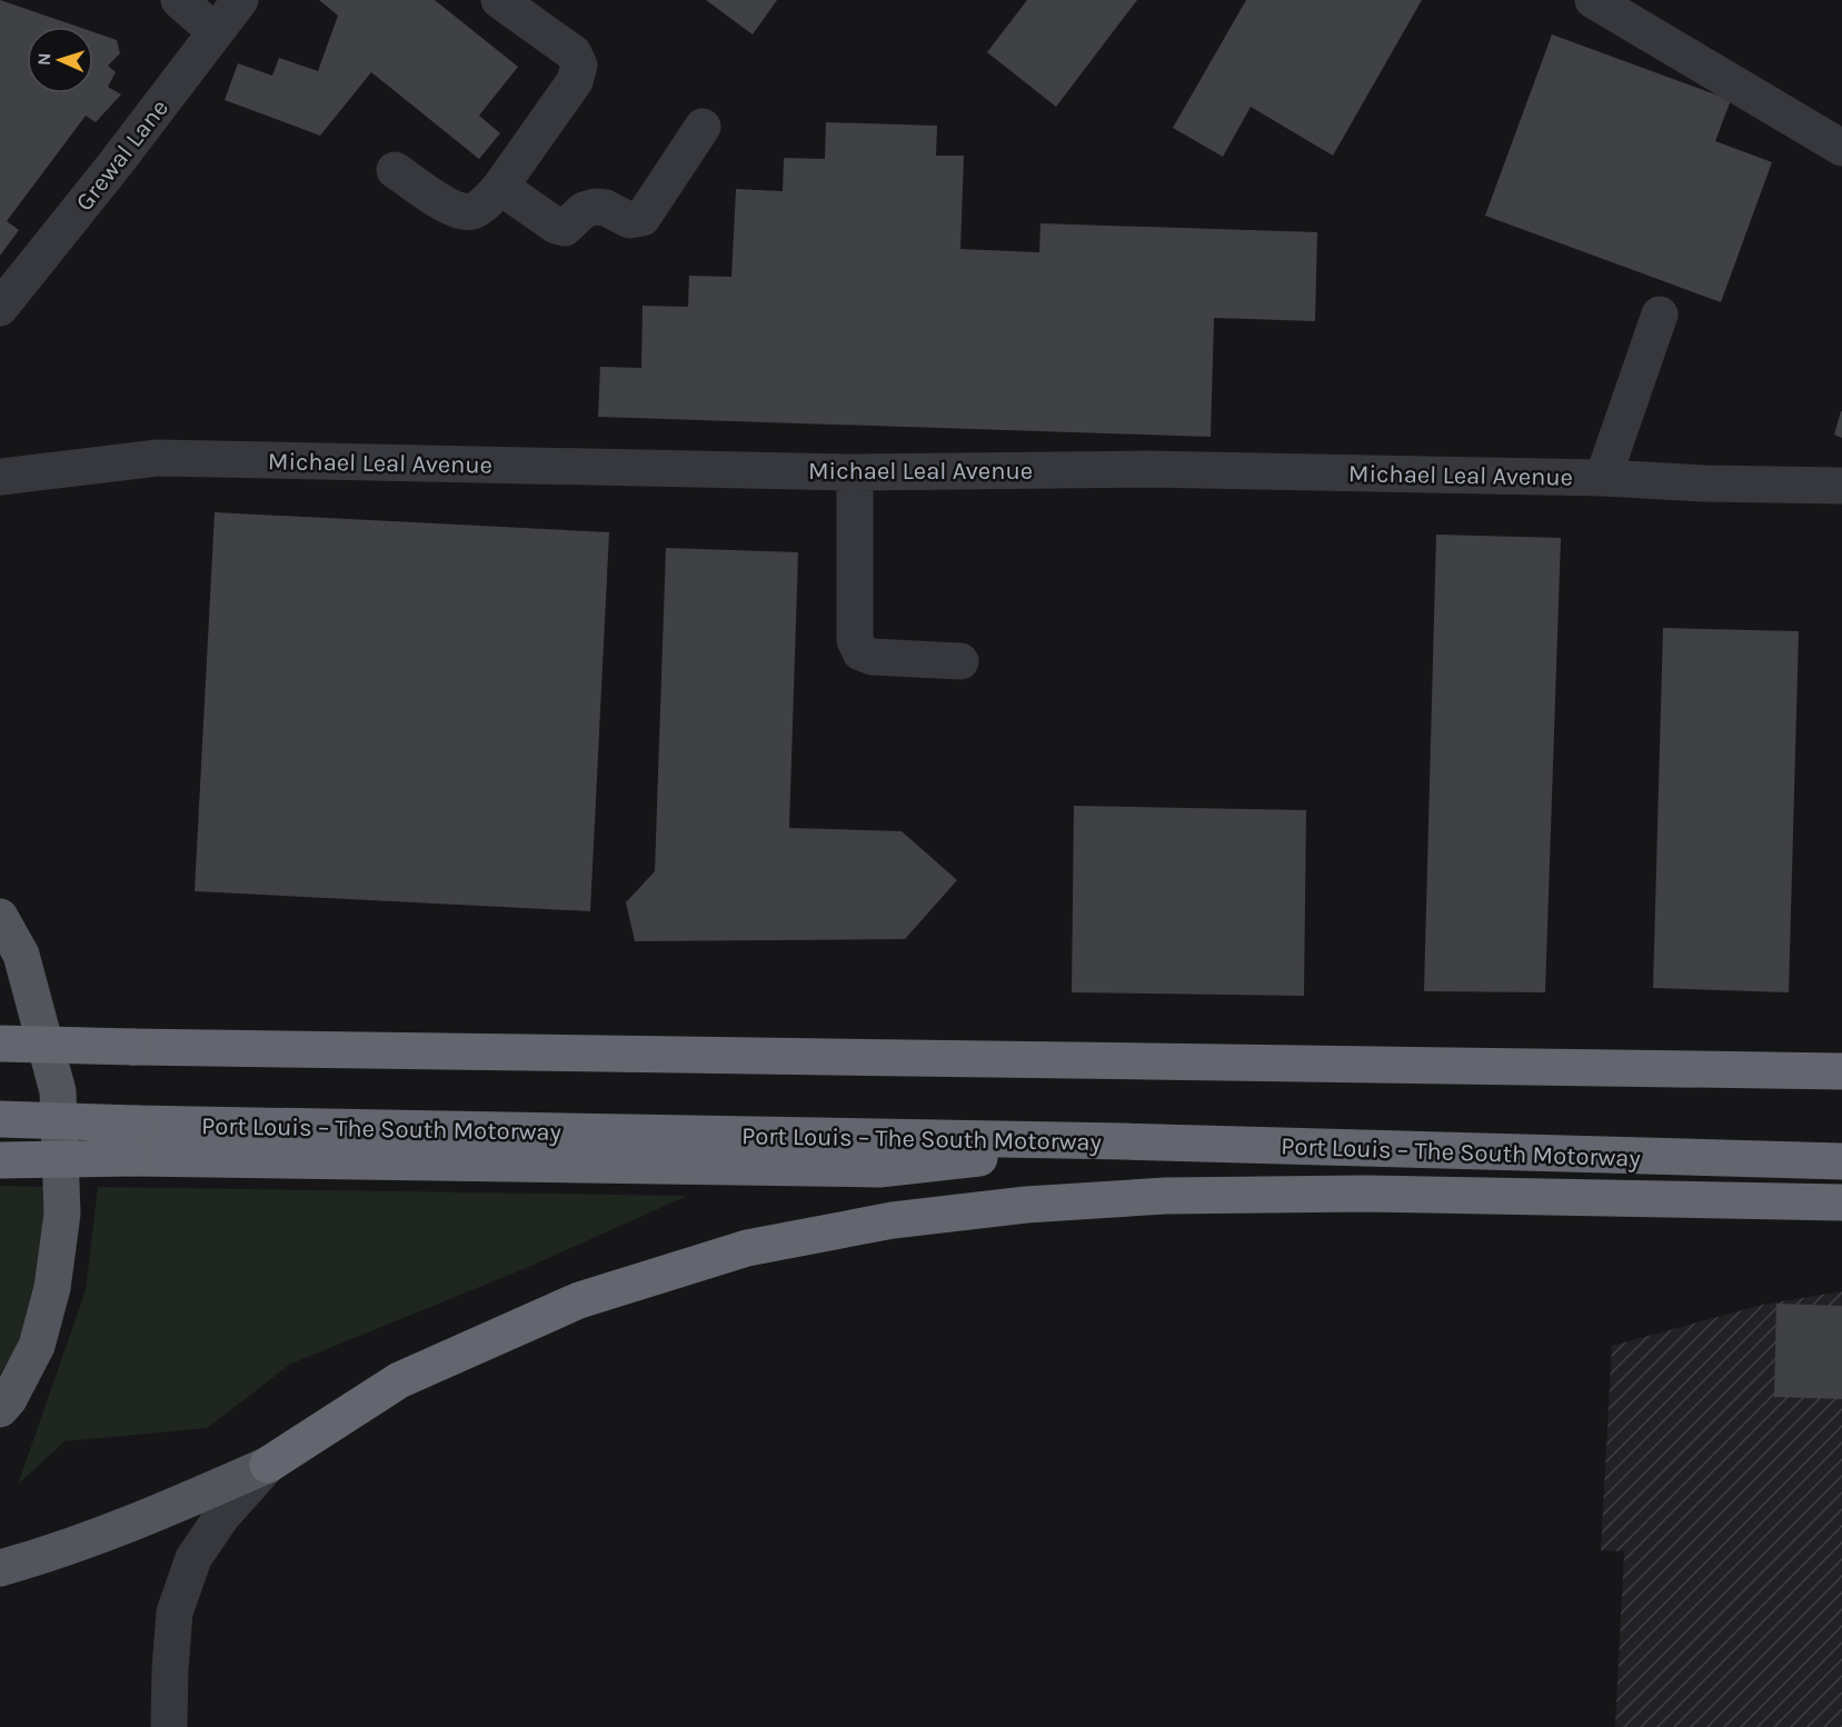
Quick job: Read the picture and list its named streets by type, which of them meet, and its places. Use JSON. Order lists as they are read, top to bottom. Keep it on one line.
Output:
{"streets":{"highway":["Port Louis – The South Motorway"],"street":["Grewal Lane","Michael Leal Avenue"]},"north":"left"}
